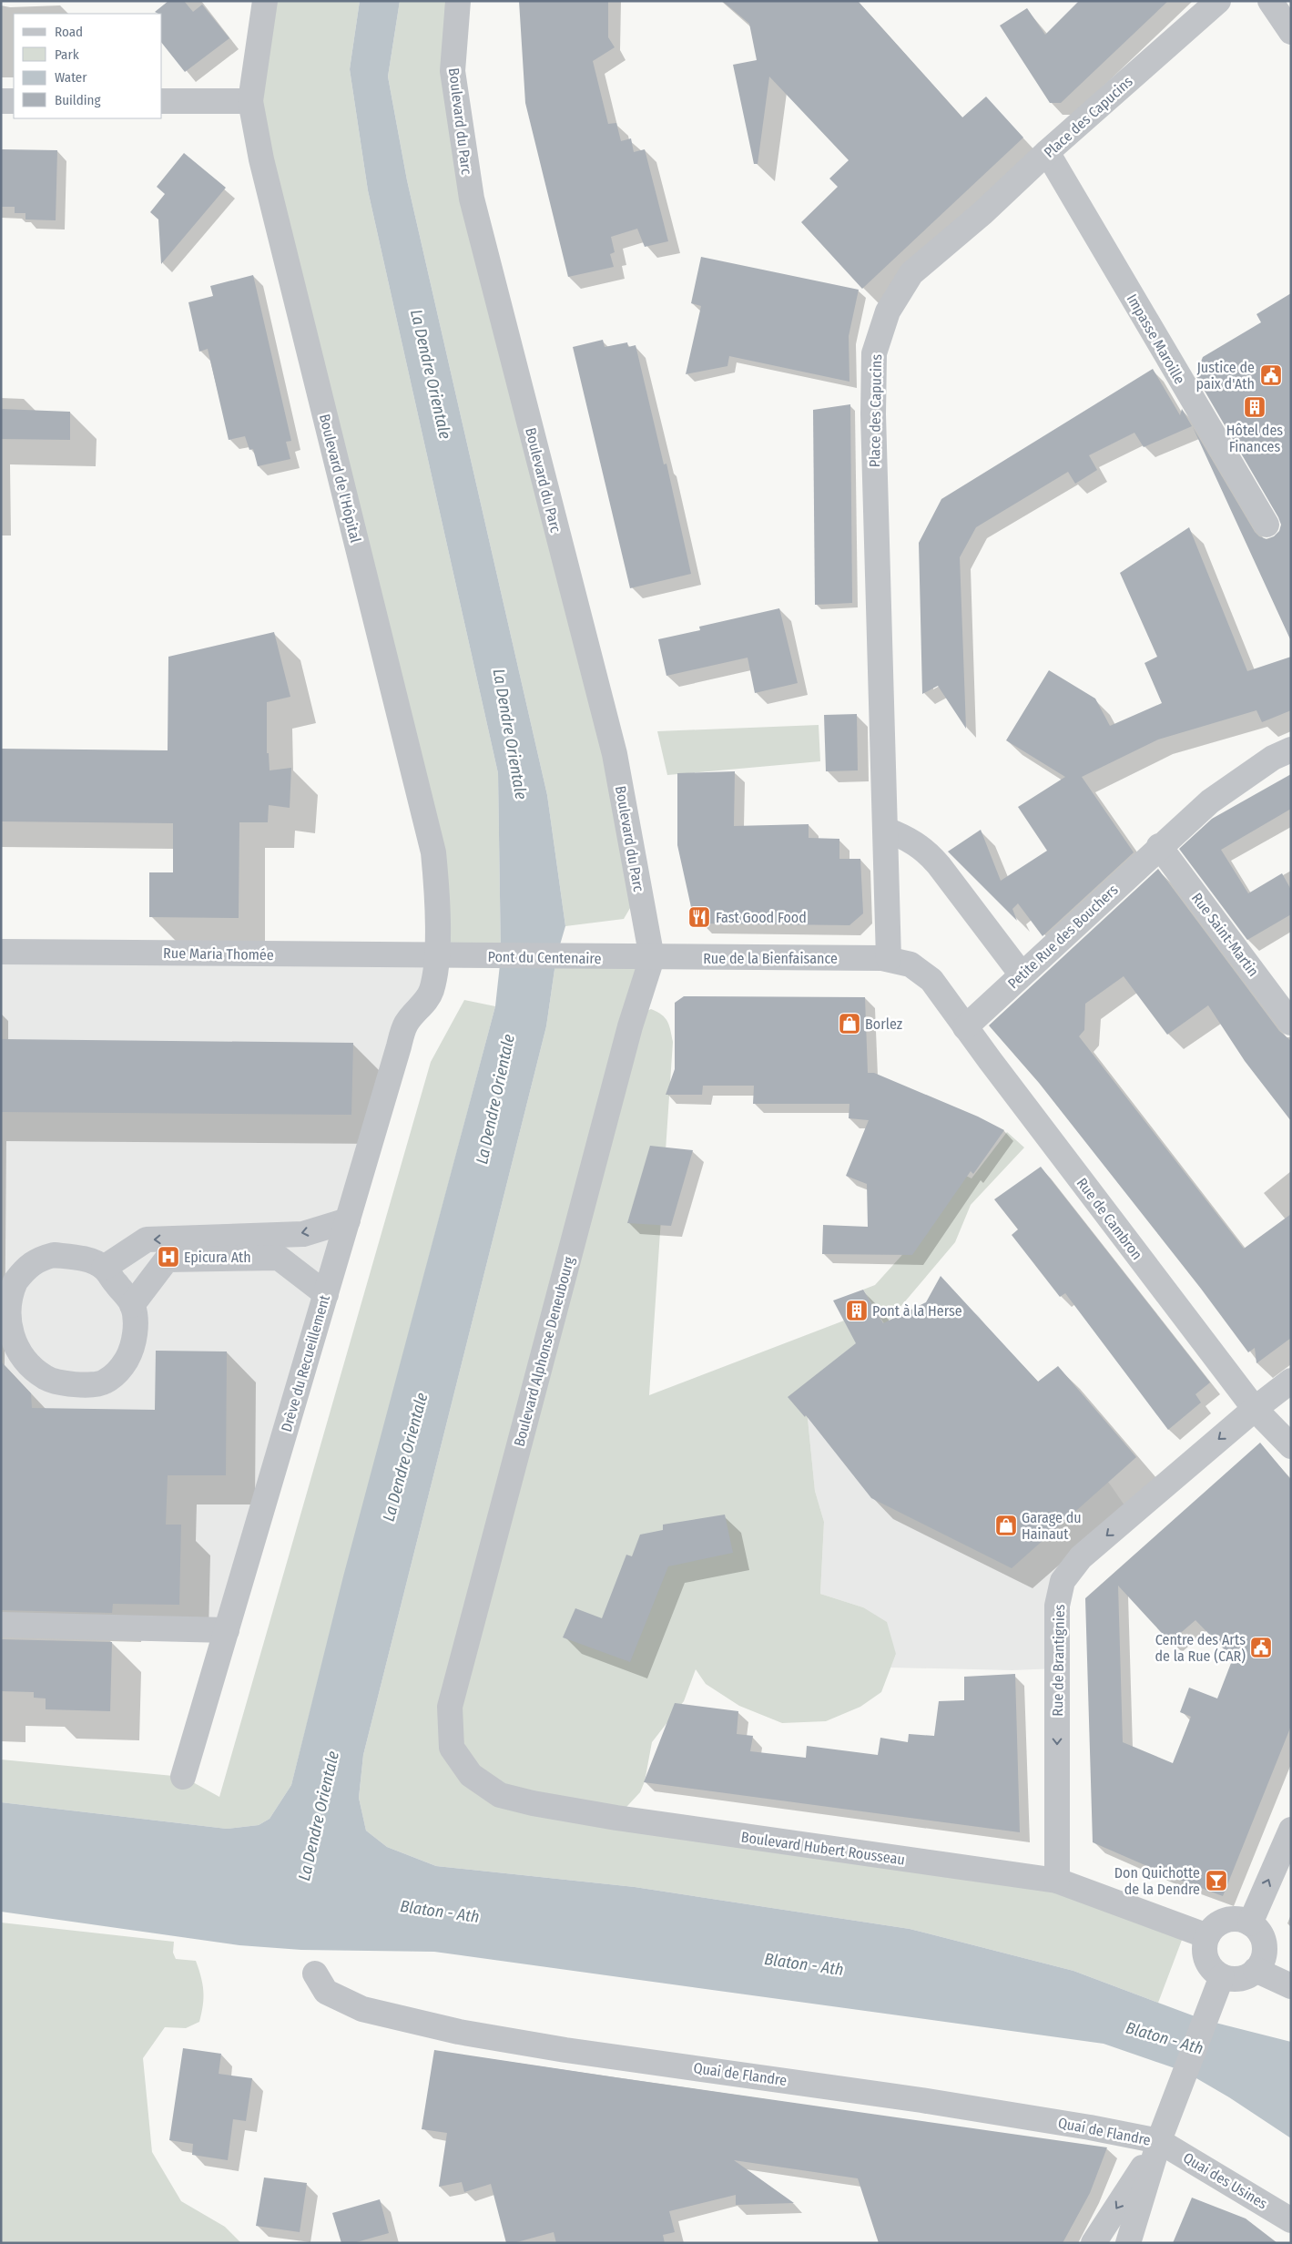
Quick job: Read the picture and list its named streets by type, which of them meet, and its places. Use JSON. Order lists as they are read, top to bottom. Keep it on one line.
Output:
{"streets":{"street":["Place des Capucins","Boulevard du Parc","Impasse Maroille","Boulevard de l'Hôpital","Rue Saint-Martin","Petite Rue des Bouchers","Rue Maria Thomée","Pont du Centenaire","Rue de la Bienfaisance","Rue de Cambron","Boulevard Alphonse Deneubourg","Drève du Recueillement","Rue de Brantignies","Boulevard Hubert Rousseau","Quai de Flandre","Quai des Usines"]},"crossings":[["Place des Capucins","Impasse Maroille"],["Place des Capucins","Rue de la Bienfaisance"],["Boulevard du Parc","Pont du Centenaire"],["Boulevard du Parc","Rue de la Bienfaisance"],["Boulevard du Parc","Boulevard Alphonse Deneubourg"],["Boulevard de l'Hôpital","Rue Maria Thomée"],["Boulevard de l'Hôpital","Pont du Centenaire"],["Boulevard de l'Hôpital","Drève du Recueillement"],["Rue Saint-Martin","Petite Rue des Bouchers"],["Petite Rue des Bouchers","Rue de la Bienfaisance"],["Petite Rue des Bouchers","Rue de Cambron"],["Rue Maria Thomée","Pont du Centenaire"],["Rue Maria Thomée","Drève du Recueillement"],["Pont du Centenaire","Rue de la Bienfaisance"],["Pont du Centenaire","Boulevard Alphonse Deneubourg"],["Pont du Centenaire","Drève du Recueillement"],["Rue de la Bienfaisance","Rue de Cambron"],["Rue de la Bienfaisance","Boulevard Alphonse Deneubourg"],["Rue de Cambron","Rue de Brantignies"],["Boulevard Alphonse Deneubourg","Boulevard Hubert Rousseau"],["Rue de Brantignies","Boulevard Hubert Rousseau"],["Quai de Flandre","Quai des Usines"]],"one_way":["Rue de Brantignies"],"water":["La Dendre Orientale","Blaton - Ath"],"places":{"public building":["Justice de paix d'Ath","Centre des Arts de la Rue (CAR)"],"building":["Hôtel des Finances","Pont à la Herse"],"restaurant":["Fast Good Food"],"shop":["Borlez","Garage du Hainaut"],"hospital":["Epicura Ath"],"bar":["Don Quichotte de la Dendre"]},"legend":["Road","Park","Water","Building"]}
